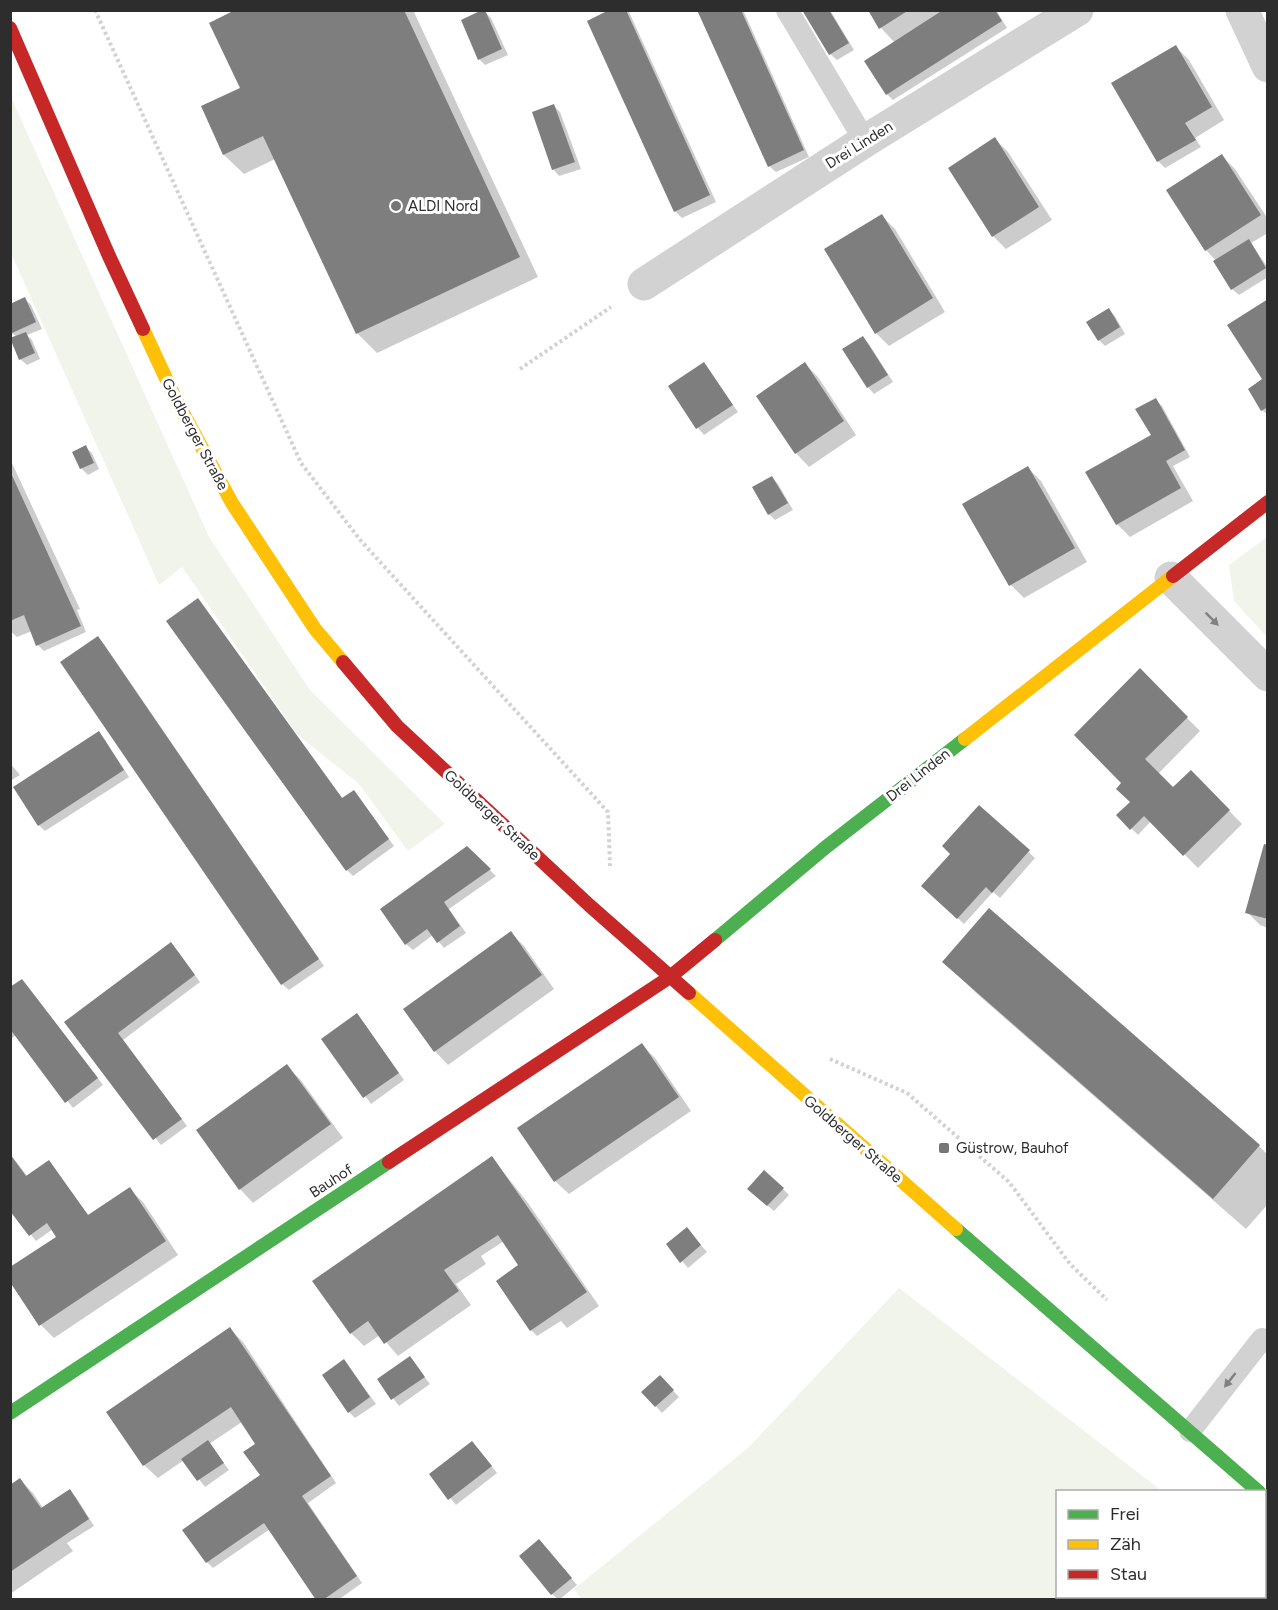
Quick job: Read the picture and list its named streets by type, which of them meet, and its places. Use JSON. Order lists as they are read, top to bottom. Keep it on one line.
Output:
{"streets":{"main road":["Drei Linden","Goldberger Straße","Bauhof"]},"crossings":[["Drei Linden","Goldberger Straße"],["Drei Linden","Bauhof"],["Goldberger Straße","Bauhof"]],"places":{"other":["ALDI Nord"],"transit":["Güstrow, Bauhof"]},"legend":["Frei","Zäh","Stau"]}
